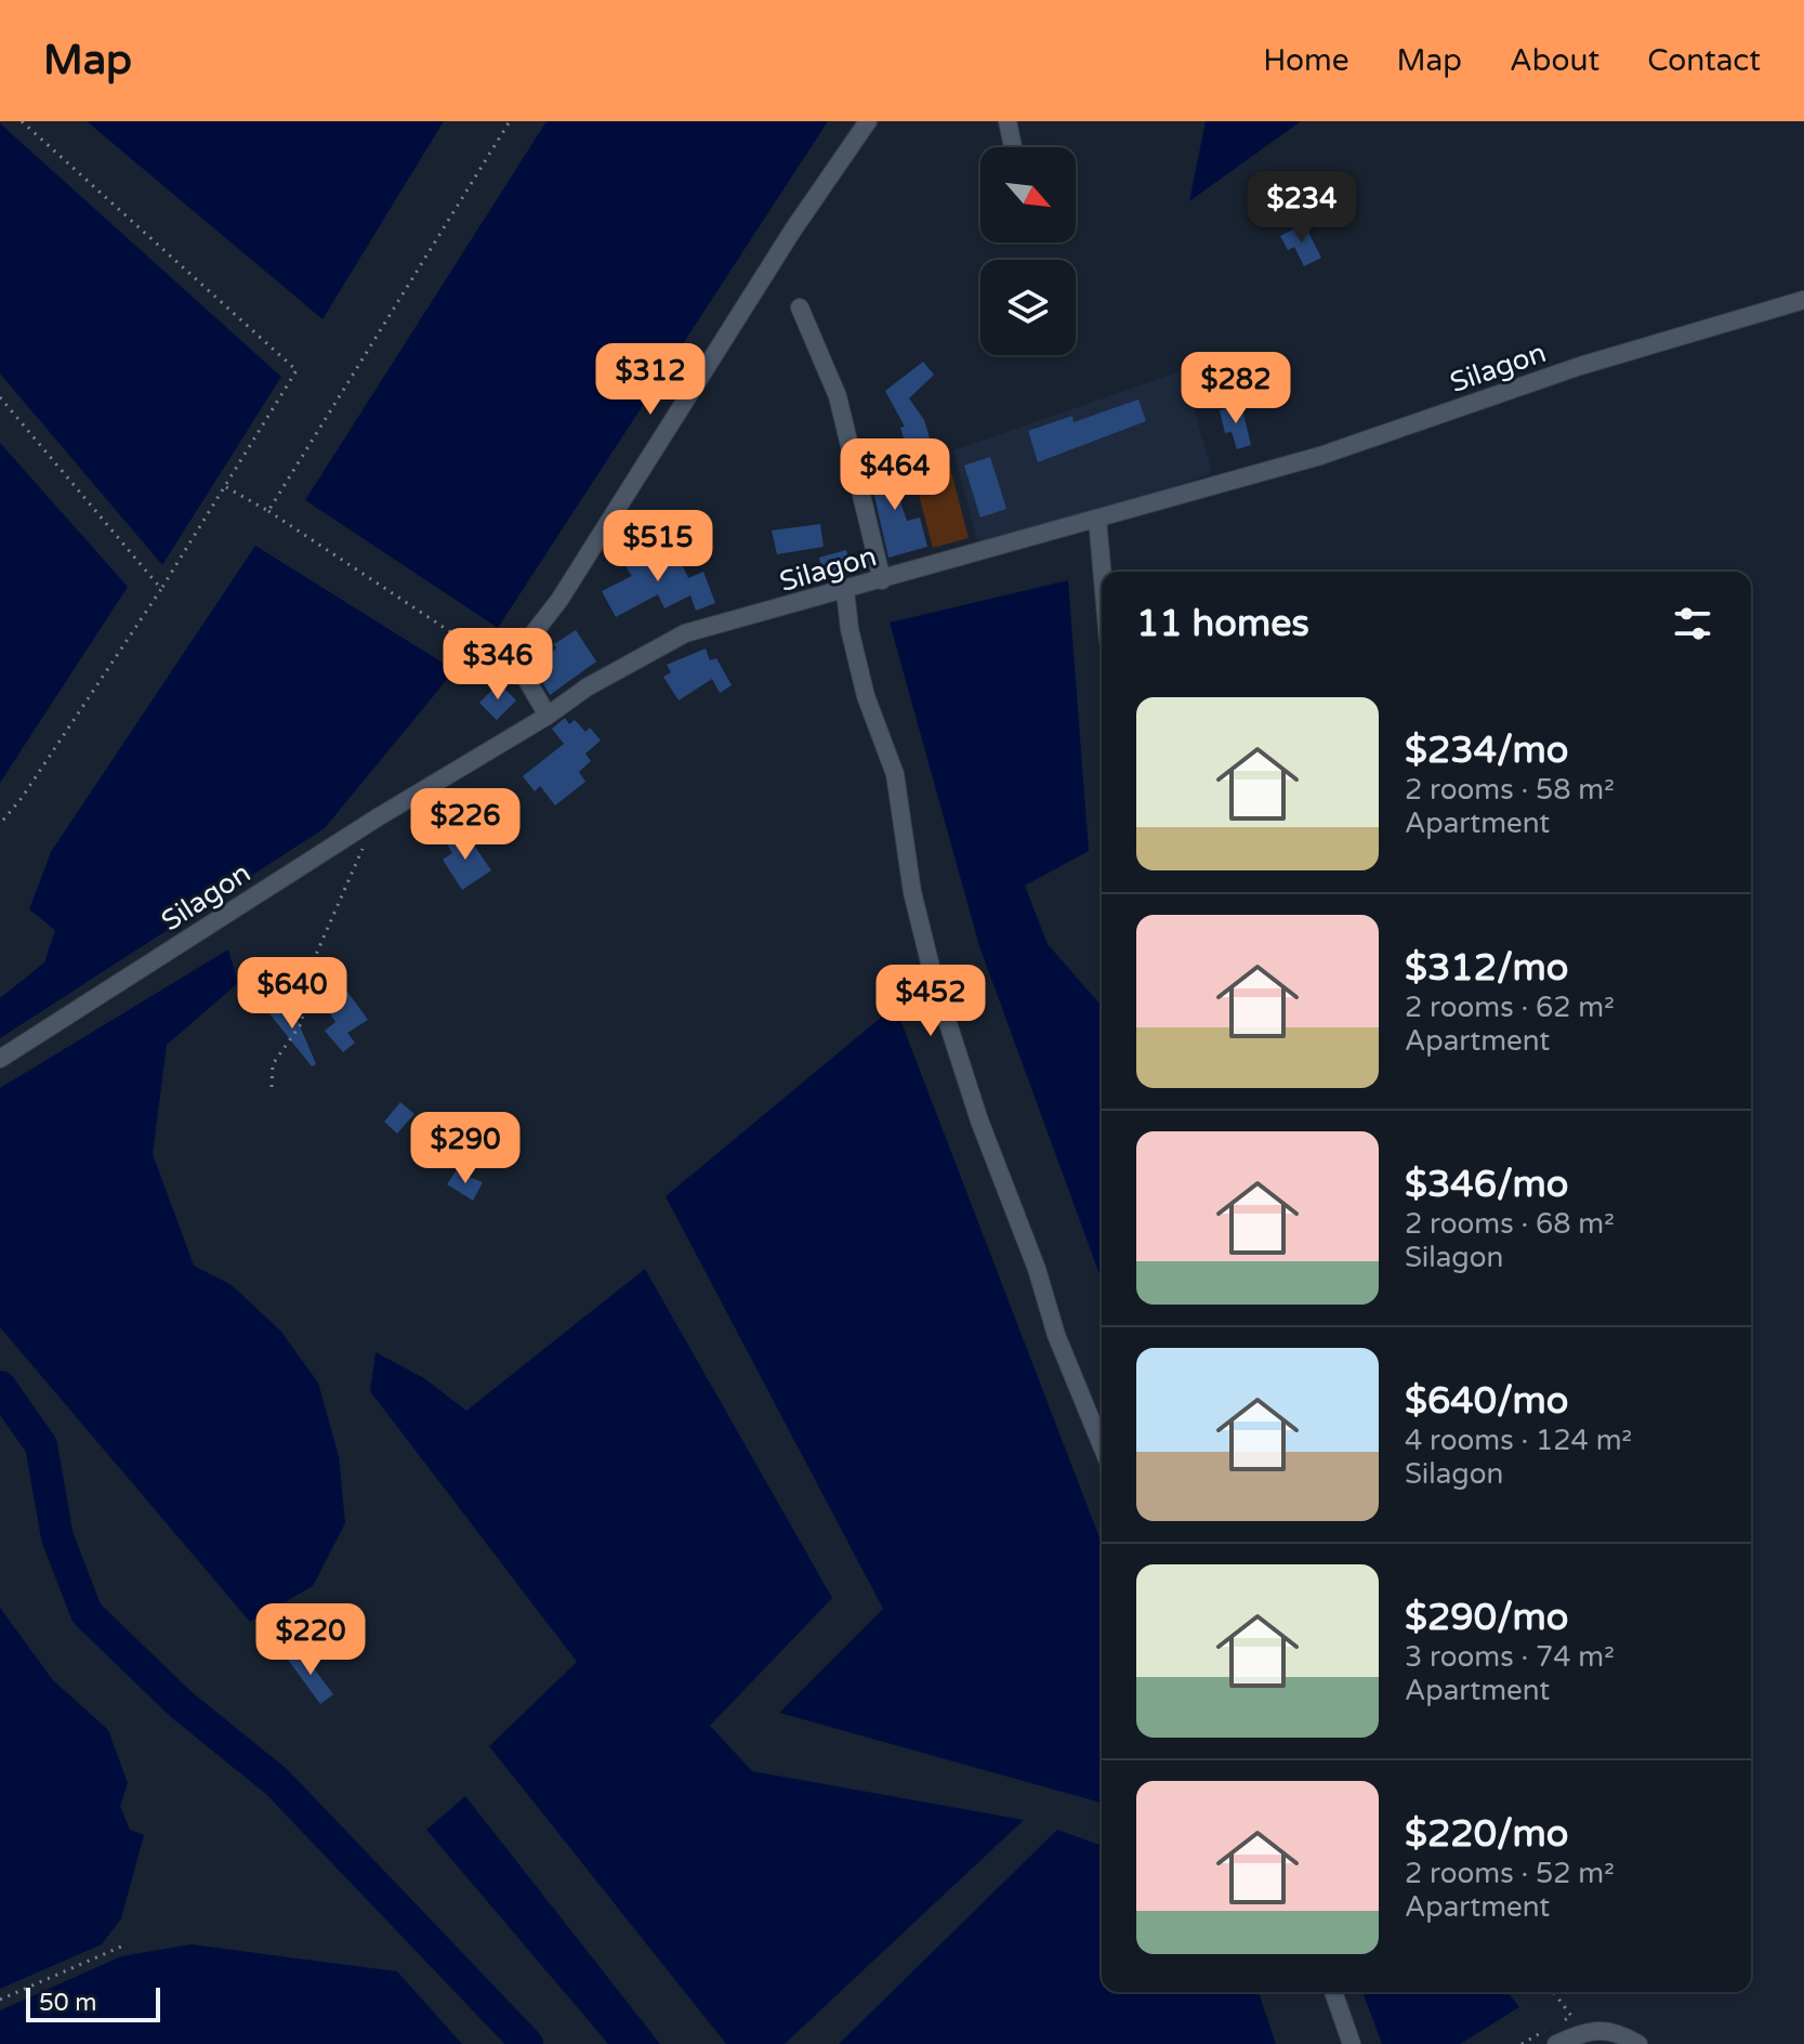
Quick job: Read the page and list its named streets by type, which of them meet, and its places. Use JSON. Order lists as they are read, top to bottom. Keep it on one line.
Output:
{"streets":{"street":["Silagon"]},"scale_bar":"50 m","north":"bottom right","page":{"header":"Map","nav":["Home","Map","About","Contact"],"price":["$234","$312","$282","$464","$515","$346","$226","$640","$452","$290","$220"],"heading":"11 homes","list":[{"name":"$234/mo","note":"2 rooms · 58 m² · Apartment"},{"name":"$312/mo","note":"2 rooms · 62 m² · Apartment"},{"name":"$346/mo","note":"2 rooms · 68 m² · Silagon"},{"name":"$640/mo","note":"4 rooms · 124 m² · Silagon"},{"name":"$290/mo","note":"3 rooms · 74 m² · Apartment"},{"name":"$220/mo","note":"2 rooms · 52 m² · Apartment"}],"scale":"50 m"}}
